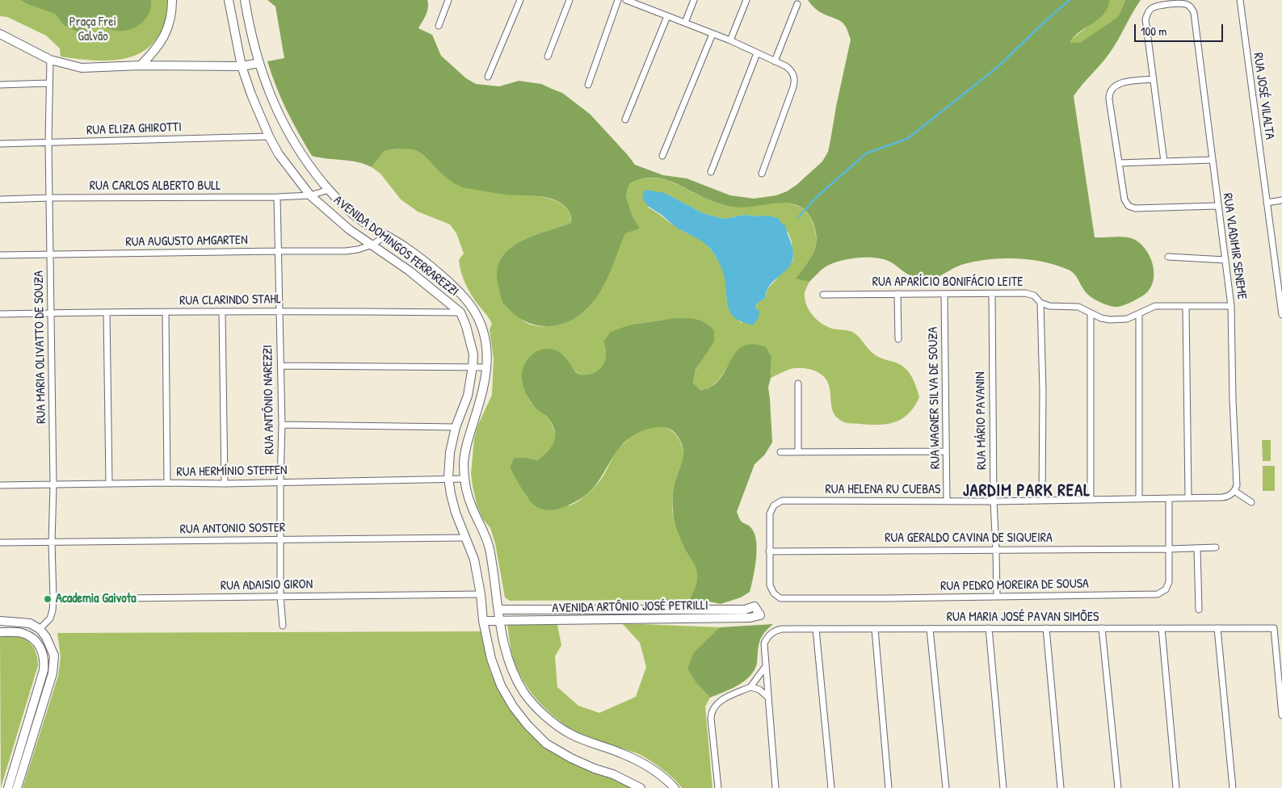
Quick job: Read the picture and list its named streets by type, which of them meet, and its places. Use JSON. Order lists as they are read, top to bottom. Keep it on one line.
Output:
{"streets":{"main road":["AVENIDA DOMINGOS FERRAREZZI","AVENIDA ARTÔNIO JOSÉ PETRILLI"],"street":["RUA JOSÉ VILALTA","RUA ELIZA GHIROTTI","RUA CARLOS ALBERTO BULL","RUA AUGUSTO AMGARTEN","RUA VLADIMIR SENEME","RUA APARÍCIO BONIFÁCIO LEITE","RUA CLARINDO STAHL","RUA MARIA OLIVATTO DE SOUZA","RUA WAGNER SILVA DE SOUZA","RUA ANTÔNIO NAREZZI","RUA MÁRIO PAVANIN","RUA HERMÍNIO STEFFEN","RUA HELENA RU CUEBAS","RUA ANTONIO SOSTER","RUA GERALDO CAVINA DE SIQUEIRA","RUA ADAISIO GIRON","RUA PEDRO MOREIRA DE SOUSA","RUA MARIA JOSÉ PAVAN SIMÕES"]},"crossings":[["RUA ELIZA GHIROTTI","AVENIDA DOMINGOS FERRAREZZI"],["RUA ELIZA GHIROTTI","RUA MARIA OLIVATTO DE SOUZA"],["RUA CARLOS ALBERTO BULL","AVENIDA DOMINGOS FERRAREZZI"],["RUA CARLOS ALBERTO BULL","RUA MARIA OLIVATTO DE SOUZA"],["RUA CARLOS ALBERTO BULL","RUA ANTÔNIO NAREZZI"],["RUA AUGUSTO AMGARTEN","AVENIDA DOMINGOS FERRAREZZI"],["RUA AUGUSTO AMGARTEN","RUA MARIA OLIVATTO DE SOUZA"],["RUA AUGUSTO AMGARTEN","RUA ANTÔNIO NAREZZI"],["AVENIDA DOMINGOS FERRAREZZI","RUA CLARINDO STAHL"],["AVENIDA DOMINGOS FERRAREZZI","RUA HERMÍNIO STEFFEN"],["AVENIDA DOMINGOS FERRAREZZI","RUA ANTONIO SOSTER"],["AVENIDA DOMINGOS FERRAREZZI","RUA ADAISIO GIRON"],["AVENIDA DOMINGOS FERRAREZZI","AVENIDA ARTÔNIO JOSÉ PETRILLI"],["RUA VLADIMIR SENEME","RUA APARÍCIO BONIFÁCIO LEITE"],["RUA VLADIMIR SENEME","RUA HELENA RU CUEBAS"],["RUA APARÍCIO BONIFÁCIO LEITE","RUA WAGNER SILVA DE SOUZA"],["RUA APARÍCIO BONIFÁCIO LEITE","RUA MÁRIO PAVANIN"],["RUA CLARINDO STAHL","RUA MARIA OLIVATTO DE SOUZA"],["RUA CLARINDO STAHL","RUA ANTÔNIO NAREZZI"],["RUA MARIA OLIVATTO DE SOUZA","RUA HERMÍNIO STEFFEN"],["RUA MARIA OLIVATTO DE SOUZA","RUA ANTONIO SOSTER"],["RUA MARIA OLIVATTO DE SOUZA","RUA ADAISIO GIRON"],["RUA WAGNER SILVA DE SOUZA","RUA HELENA RU CUEBAS"],["RUA ANTÔNIO NAREZZI","RUA HERMÍNIO STEFFEN"],["RUA ANTÔNIO NAREZZI","RUA ANTONIO SOSTER"],["RUA ANTÔNIO NAREZZI","RUA ADAISIO GIRON"],["RUA MÁRIO PAVANIN","RUA HELENA RU CUEBAS"],["RUA MÁRIO PAVANIN","RUA GERALDO CAVINA DE SIQUEIRA"],["RUA MÁRIO PAVANIN","RUA PEDRO MOREIRA DE SOUSA"],["RUA HELENA RU CUEBAS","RUA GERALDO CAVINA DE SIQUEIRA"],["RUA HELENA RU CUEBAS","RUA PEDRO MOREIRA DE SOUSA"],["RUA GERALDO CAVINA DE SIQUEIRA","RUA PEDRO MOREIRA DE SOUSA"]],"districts":["JARDIM PARK REAL"],"parks":["Praça Frei Galvão"],"places":["Academia Gaivota"],"scale_bar":"100 m"}
